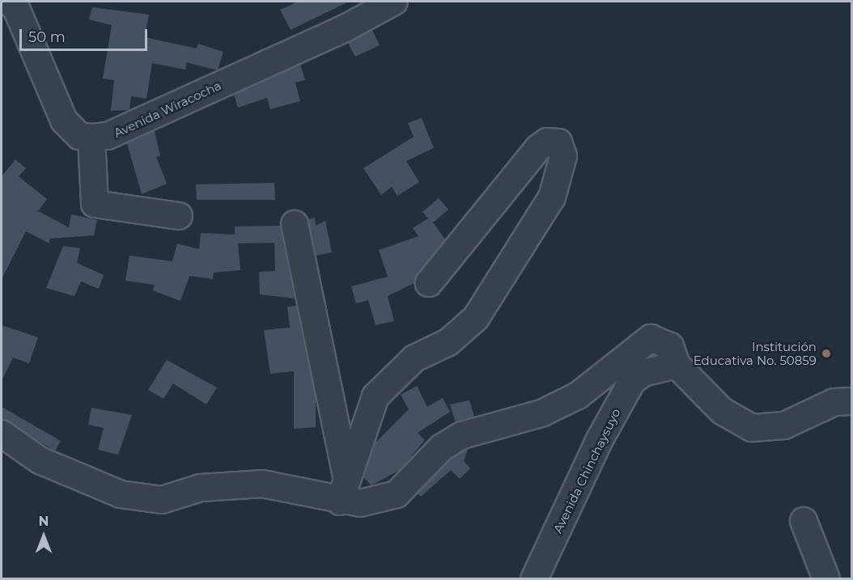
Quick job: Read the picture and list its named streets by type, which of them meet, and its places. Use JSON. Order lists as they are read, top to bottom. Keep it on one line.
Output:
{"streets":{"street":["Avenida Wiracocha","Avenida Chinchaysuyo"]},"places":["Institución Educativa No. 50859"],"scale_bar":"50 m","north":"top"}
